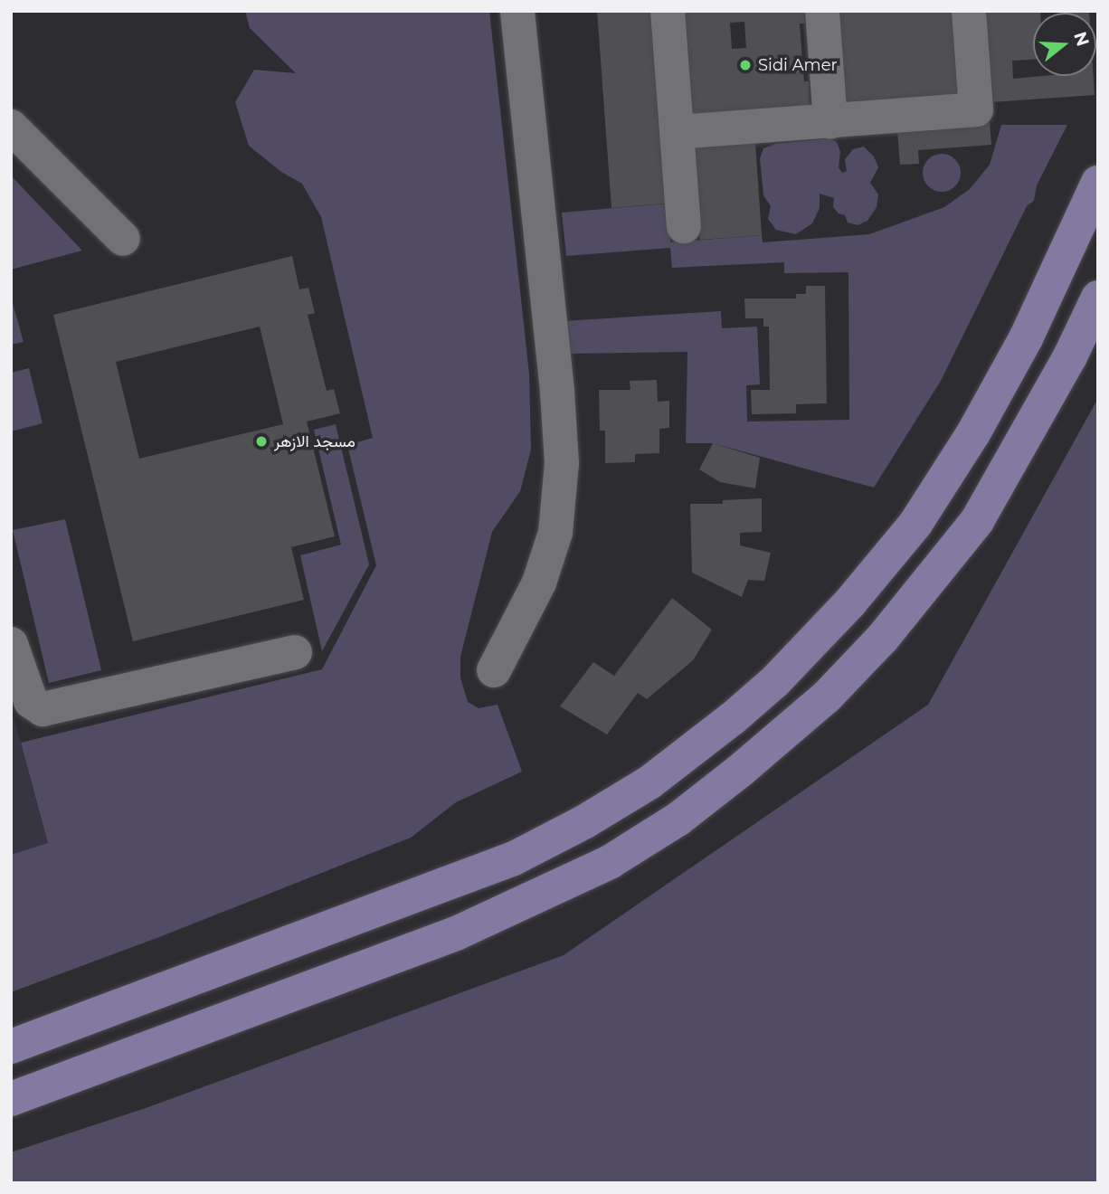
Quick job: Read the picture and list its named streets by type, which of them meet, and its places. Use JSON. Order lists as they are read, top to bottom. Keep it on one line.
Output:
{"places":["Sidi Amer","مسجد الازهر"],"north":"right"}
